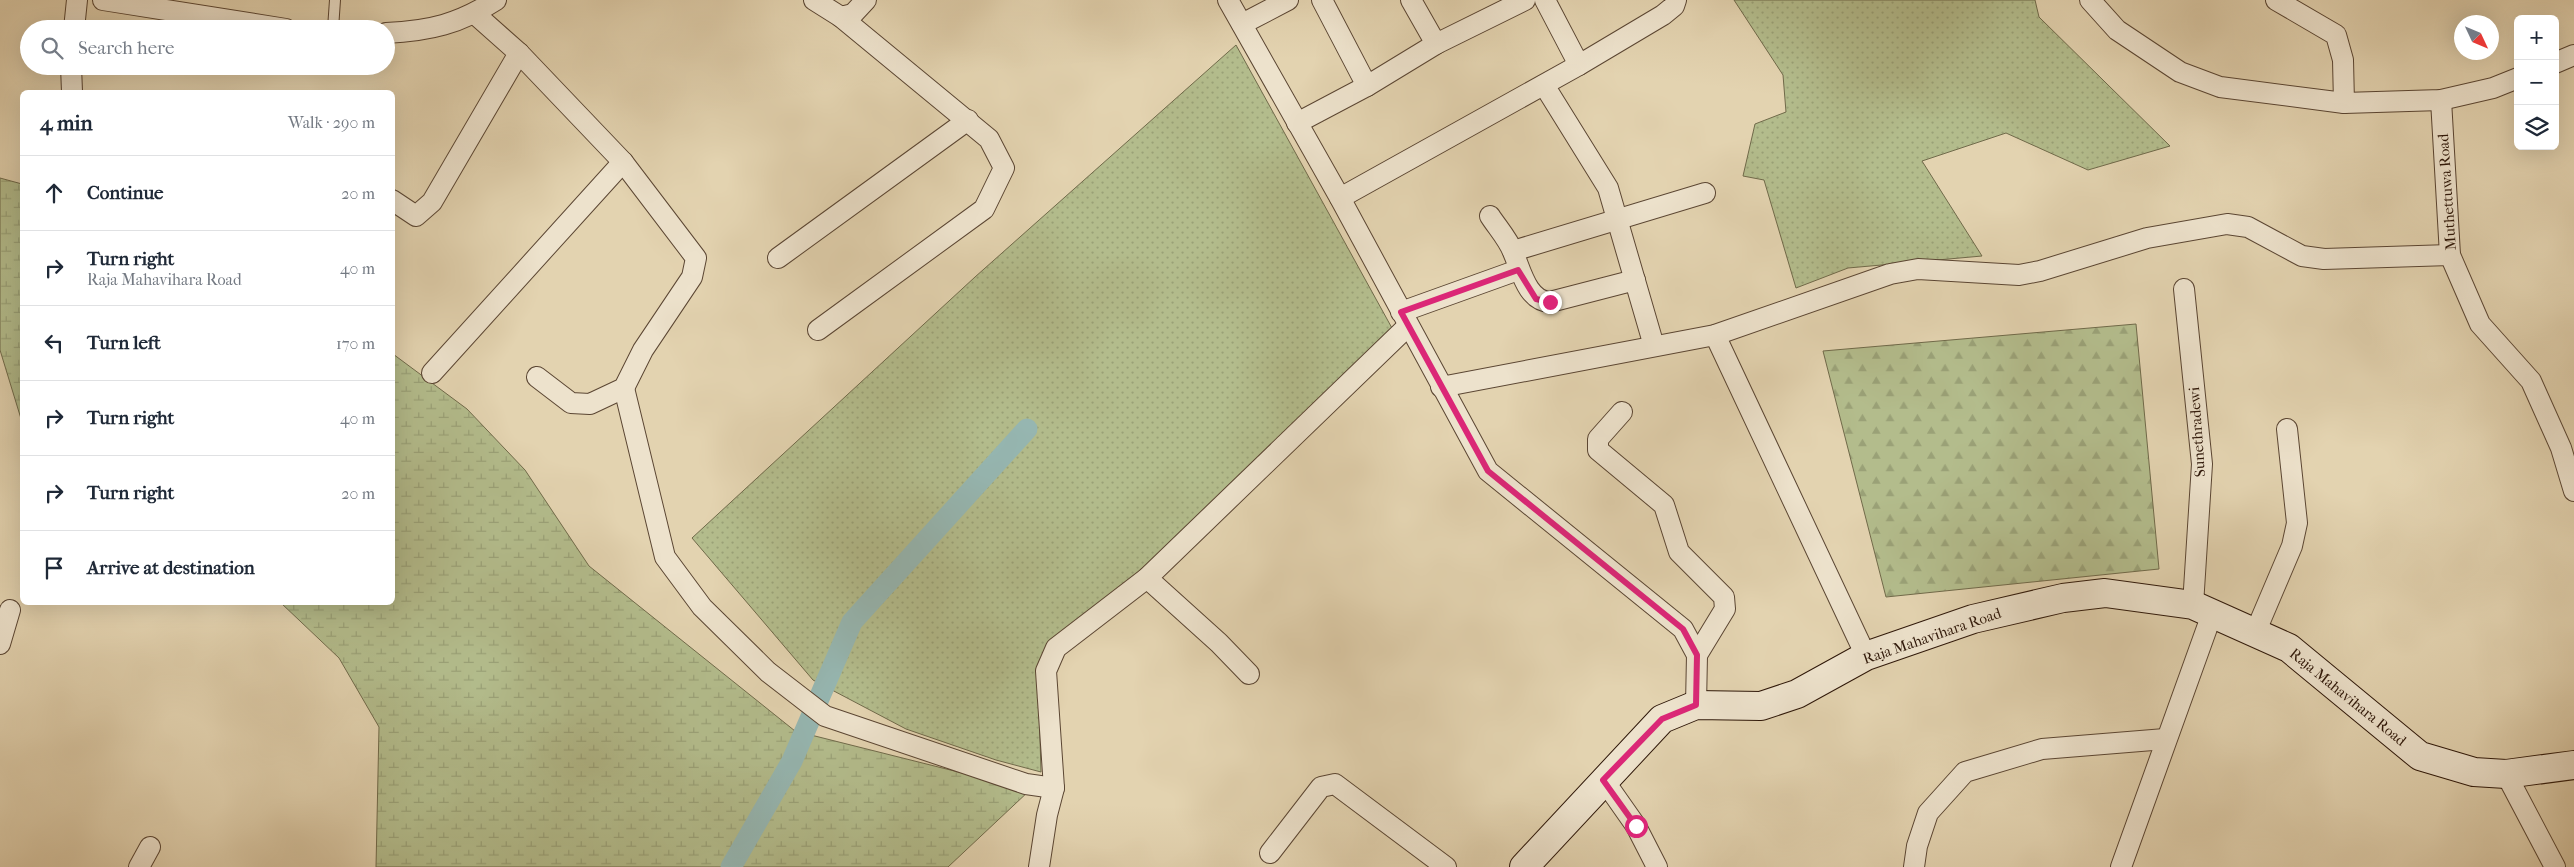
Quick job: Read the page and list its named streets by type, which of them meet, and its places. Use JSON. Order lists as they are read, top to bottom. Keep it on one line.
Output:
{"streets":{"street":["Muthettuwa Road","Sunethradewi","Raja Mahavihara Road"]},"crossings":[["Sunethradewi","Raja Mahavihara Road"]],"north":"bottom right","page":{"map_buttons":["+","−"],"search":"Search here","heading":["4 min","Walk · 290 m"],"list":[["Continue","20 m"],["Turn right","Raja Mahavihara Road","40 m"],["Turn left","170 m"],["Turn right","40 m"],["Turn right","20 m"],"Arrive at destination"]}}
